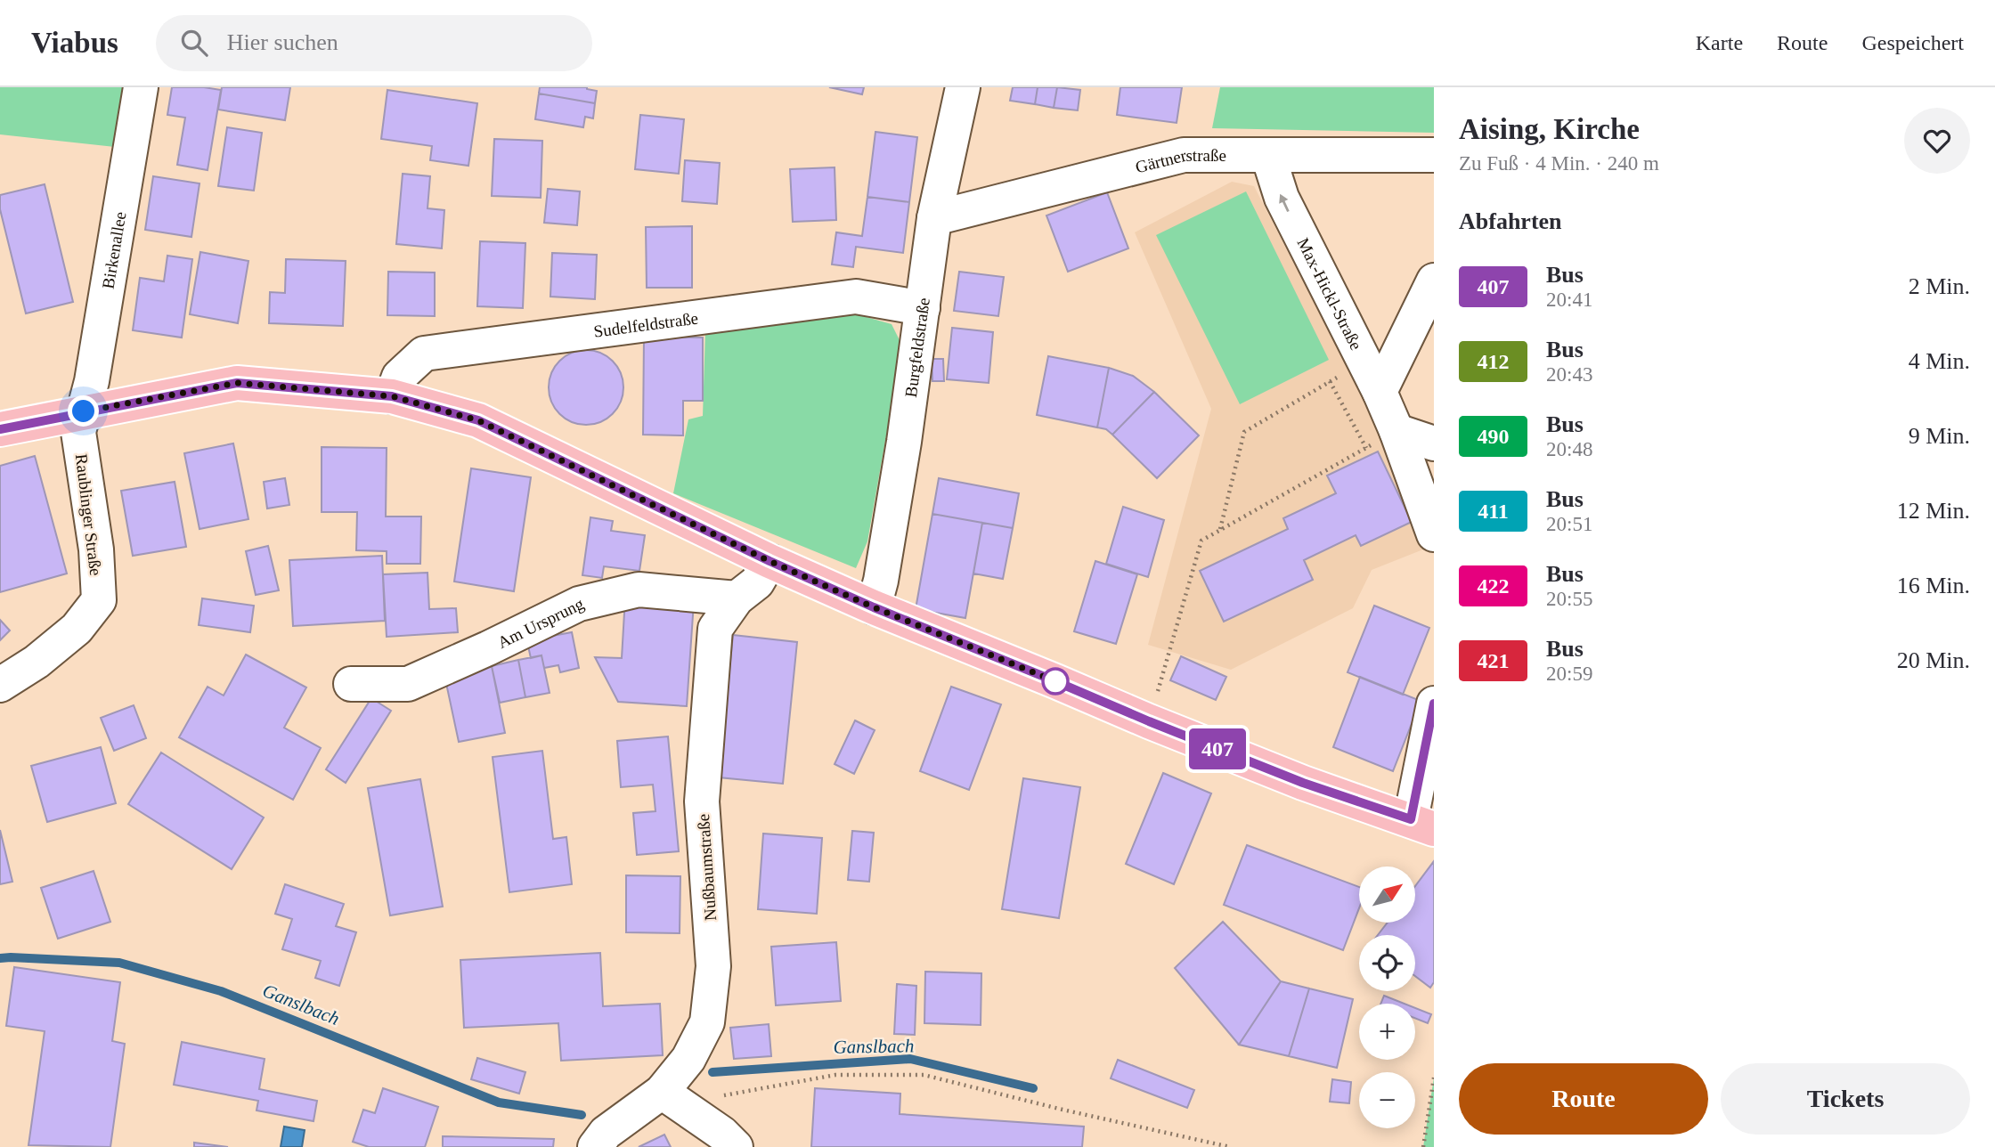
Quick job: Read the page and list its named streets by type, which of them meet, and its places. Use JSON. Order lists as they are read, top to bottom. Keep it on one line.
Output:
{"streets":{"street":["Gärtnerstraße","Birkenallee","Max-Hickl-Straße","Sudelfeldstraße","Burgfeldstraße","Raublinger Straße","Am Ursprung","Nußbaumstraße"]},"crossings":[["Gärtnerstraße","Max-Hickl-Straße"],["Gärtnerstraße","Burgfeldstraße"],["Birkenallee","Raublinger Straße"],["Sudelfeldstraße","Burgfeldstraße"],["Am Ursprung","Nußbaumstraße"]],"one_way":["Max-Hickl-Straße"],"water":["Ganslbach"],"lines":["bus line 407"],"north":"top right","page":{"header":"Viabus","search":"Hier suchen","nav":["Karte","Route","Gespeichert"],"on_map":"407","heading":[["Aising, Kirche","Zu Fuß · 4 Min. · 240 m"],"Abfahrten"],"list":[{"mark":"407","name":"Bus","note":"20:41","value":"2 Min."},{"mark":"412","name":"Bus","note":"20:43","value":"4 Min."},{"mark":"490","name":"Bus","note":"20:48","value":"9 Min."},{"mark":"411","name":"Bus","note":"20:51","value":"12 Min."},{"mark":"422","name":"Bus","note":"20:55","value":"16 Min."},{"mark":"421","name":"Bus","note":"20:59","value":"20 Min."}],"map_buttons":["+","−"],"buttons":["Route","Tickets"]}}
